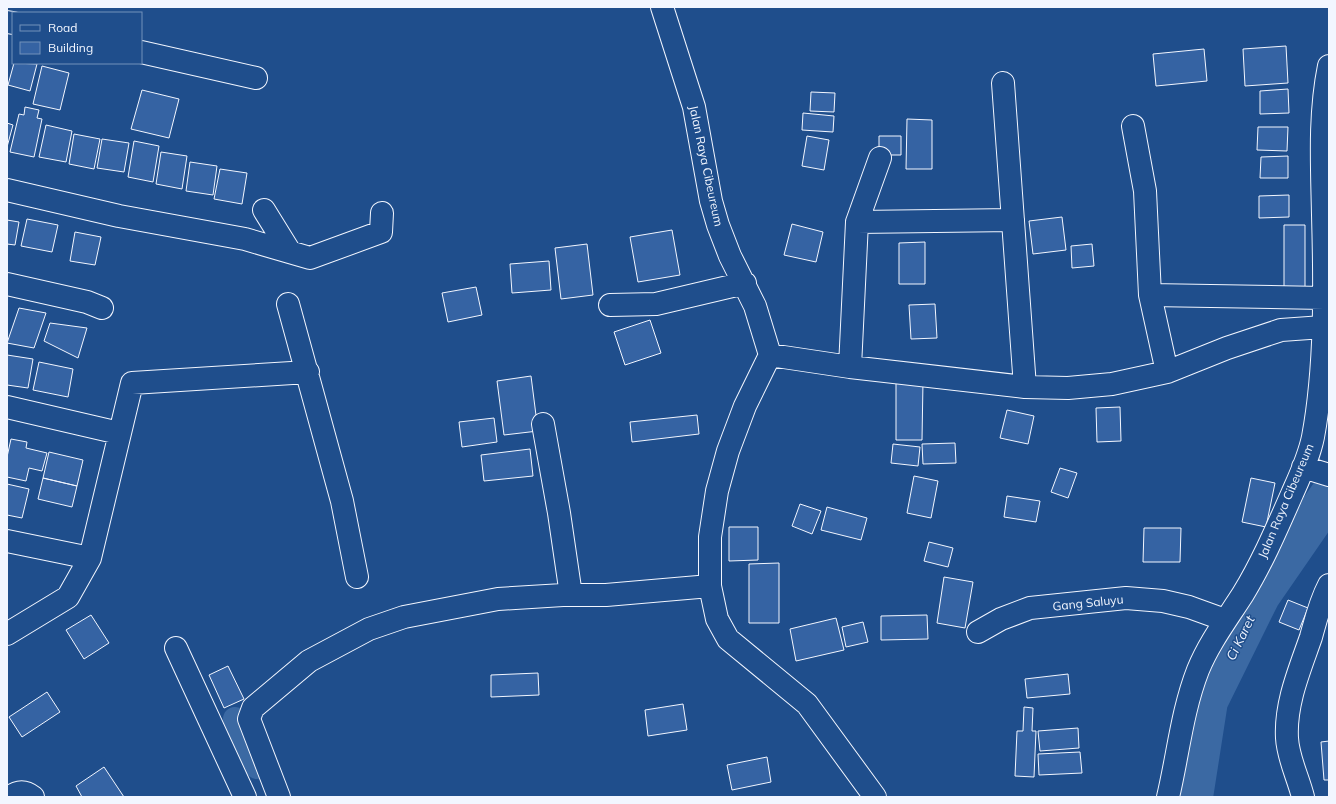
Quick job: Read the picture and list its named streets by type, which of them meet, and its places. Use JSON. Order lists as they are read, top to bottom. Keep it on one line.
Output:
{"streets":{"street":["Jalan Raya Cibeureum","Gang Saluyu"]},"crossings":[["Jalan Raya Cibeureum","Gang Saluyu"]],"water":["Ci Karet"],"legend":["Road","Building"]}
